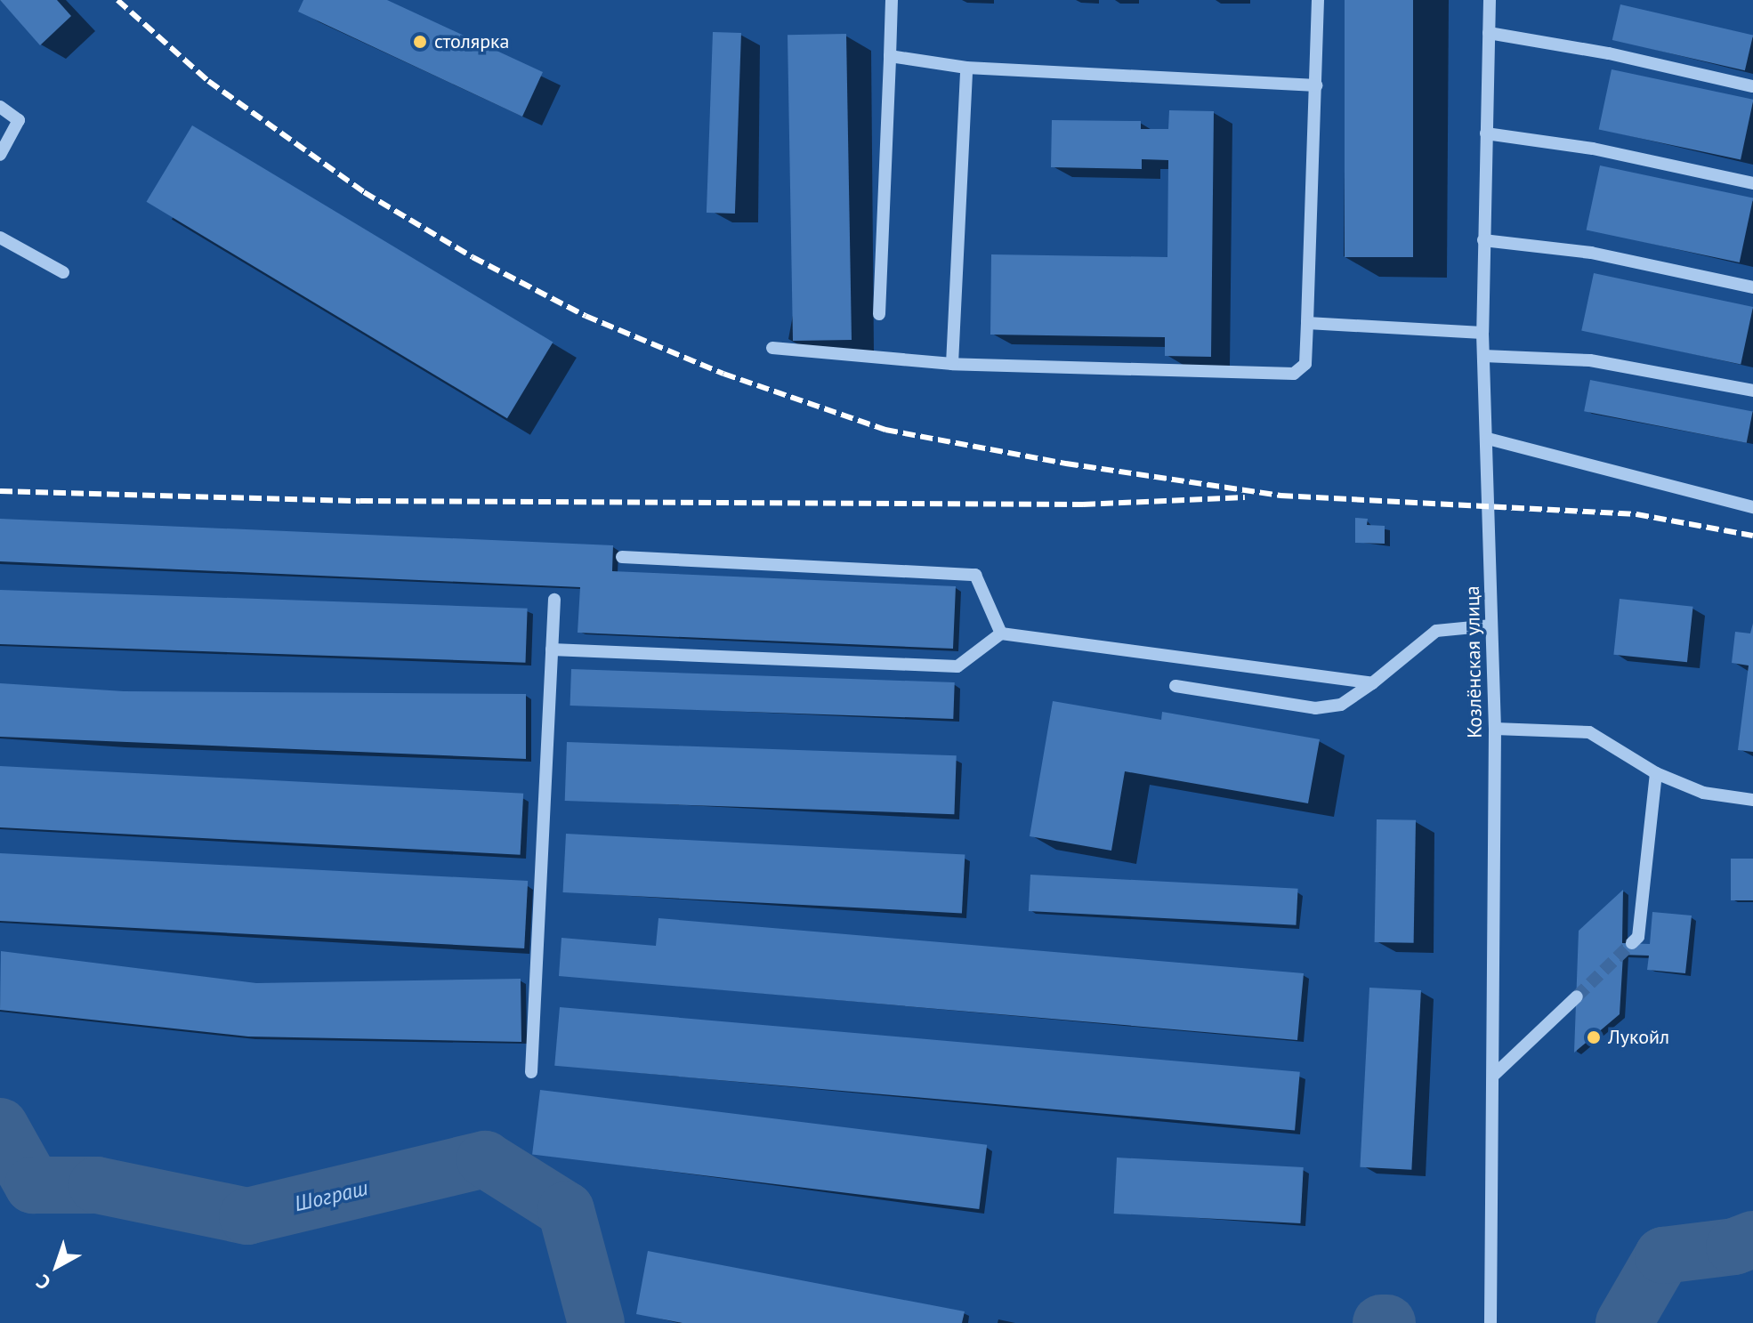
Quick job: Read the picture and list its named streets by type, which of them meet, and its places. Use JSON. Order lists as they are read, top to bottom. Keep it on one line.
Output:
{"streets":{"street":["Козлёнская улица"]},"water":["Шограш"],"places":["столярка","Лукойл"],"north":"bottom left"}
